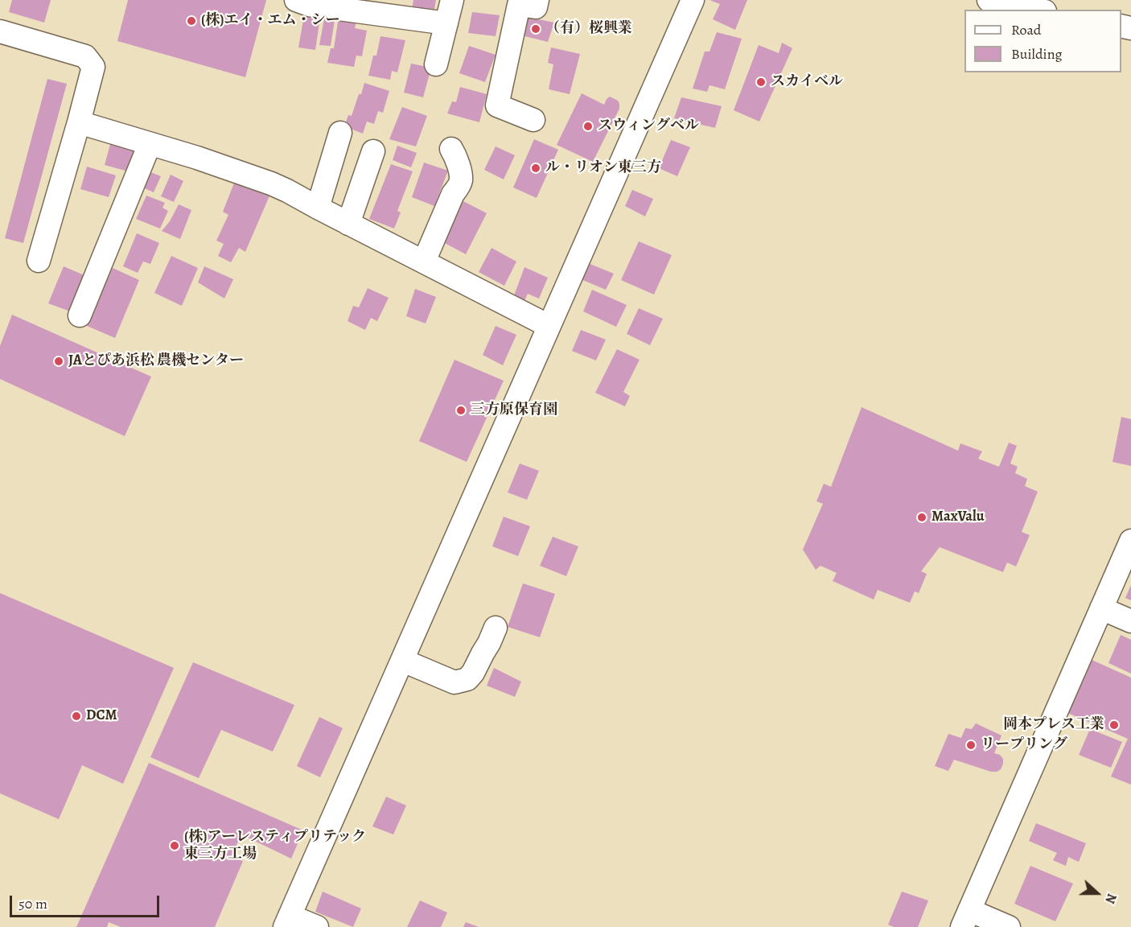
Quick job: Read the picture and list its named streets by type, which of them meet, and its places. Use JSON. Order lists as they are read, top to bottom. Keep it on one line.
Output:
{"places":["(株)エイ・エム・シー","（有）桜興業","スカイベル","スウィングベル","ル・リオン東三方","JAとぴあ浜松 農機センター","三方原保育園","MaxValu","DCM","岡本プレス工業","リープリング","(株)アーレスティプリテック 東三方工場"],"legend":["Road","Building"],"scale_bar":"50 m","north":"right"}
